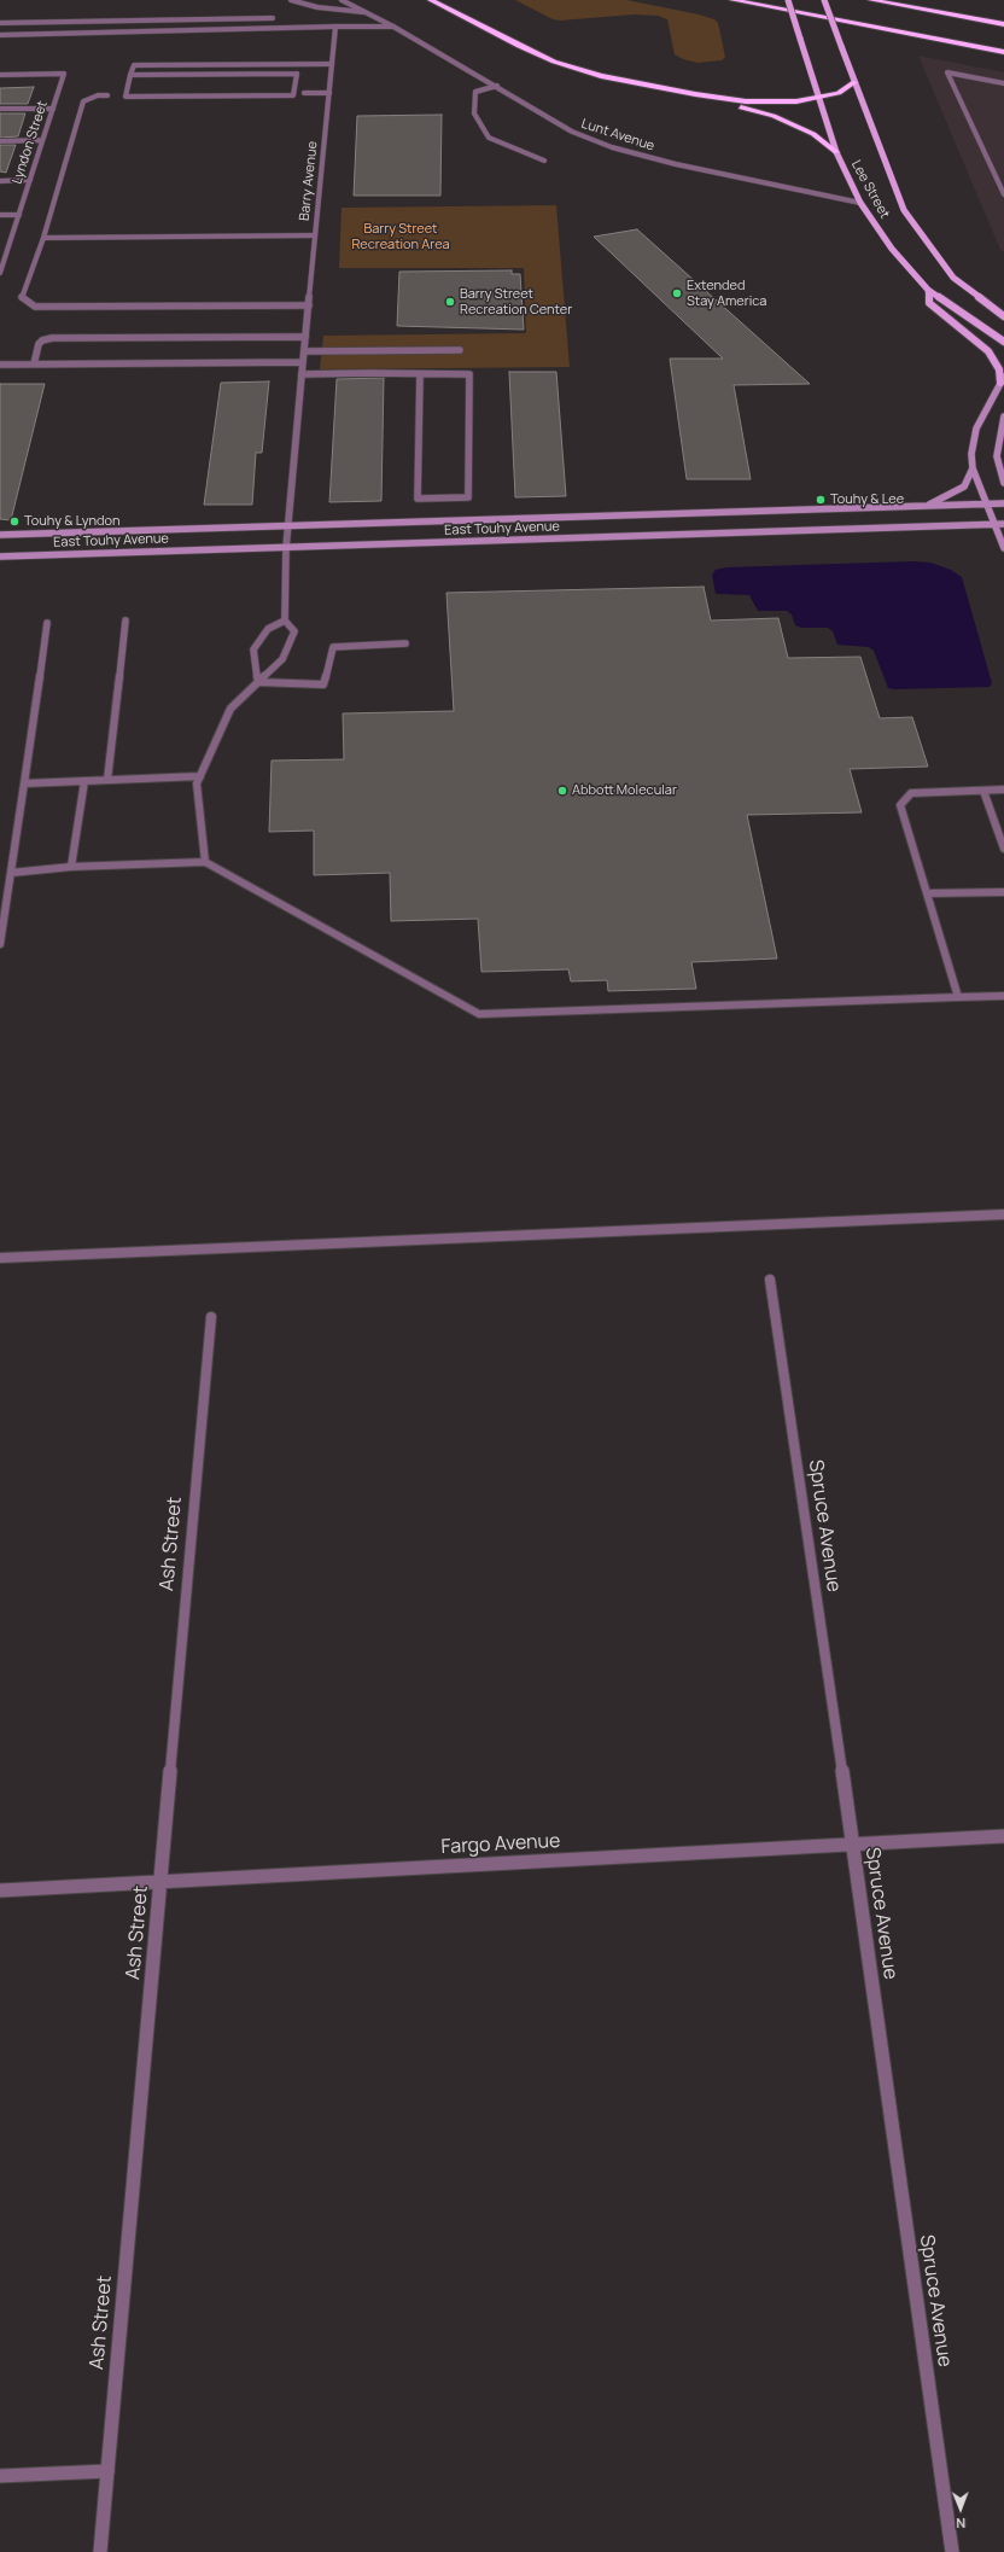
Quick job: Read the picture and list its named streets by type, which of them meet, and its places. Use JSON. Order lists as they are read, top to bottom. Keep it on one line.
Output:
{"streets":{"main road":["Lee Street","East Touhy Avenue"],"street":["Lunt Avenue","Lyndon Street","Barry Avenue","Spruce Avenue","Ash Street","Fargo Avenue"]},"crossings":[["Lunt Avenue","Barry Avenue"],["Lunt Avenue","Lee Street"],["Spruce Avenue","Fargo Avenue"],["Ash Street","Fargo Avenue"]],"parks":["Barry Street Recreation Area"],"places":["Extended Stay America","Barry Street Recreation Center","Touhy & Lee","Touhy & Lyndon","Abbott Molecular"],"north":"bottom"}
